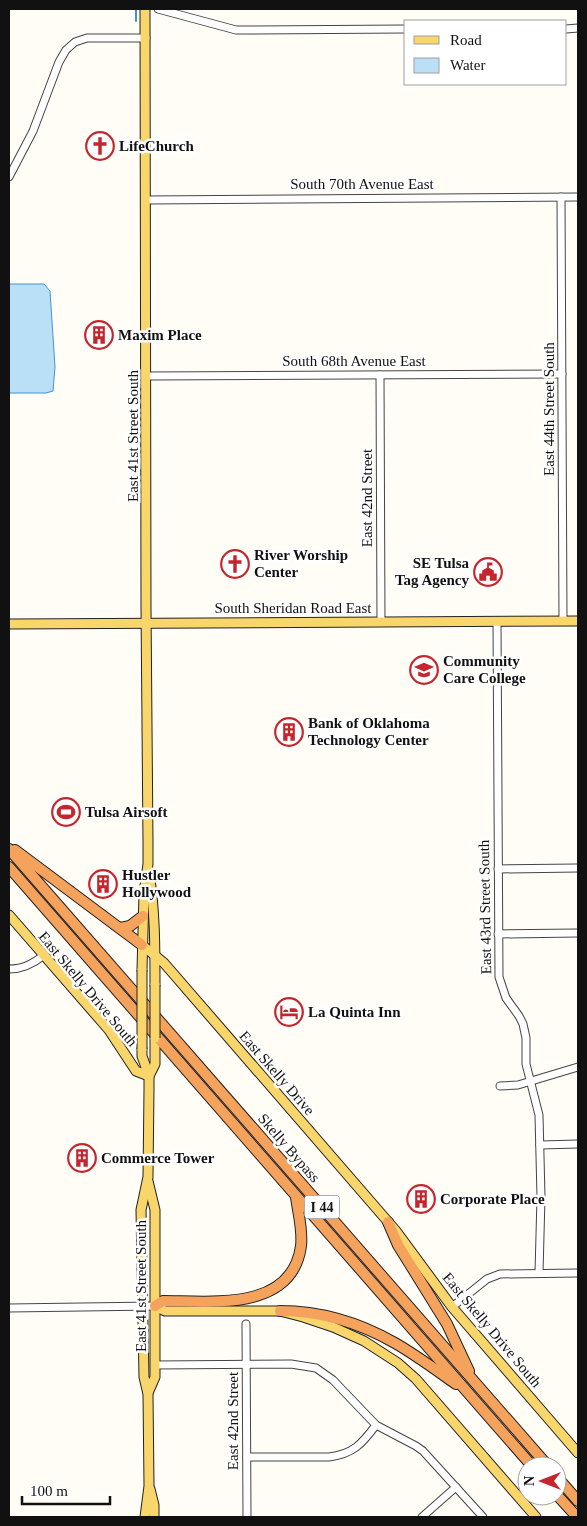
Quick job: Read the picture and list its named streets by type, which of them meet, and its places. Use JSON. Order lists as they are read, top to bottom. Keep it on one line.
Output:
{"streets":{"highway":["Skelly Bypass","I 44"],"main road":["East 41st Street South","South Sheridan Road East","East Skelly Drive South","East Skelly Drive"],"street":["South 70th Avenue East","South 68th Avenue East","East 44th Street South","East 42nd Street","East 43rd Street South"]},"crossings":[["South 70th Avenue East","East 44th Street South"],["South 70th Avenue East","East 41st Street South"],["South 68th Avenue East","East 44th Street South"],["South 68th Avenue East","East 41st Street South"],["South 68th Avenue East","East 42nd Street"],["East 44th Street South","South Sheridan Road East"],["East 41st Street South","South Sheridan Road East"],["East 41st Street South","East Skelly Drive South"],["East 41st Street South","East Skelly Drive"],["East 42nd Street","South Sheridan Road East"],["South Sheridan Road East","East 43rd Street South"],["East Skelly Drive South","East Skelly Drive"]],"places":{"church":["LifeChurch","River Worship Center"],"building":["Maxim Place","Bank of Oklahoma Technology Center","Hustler Hollywood","Commerce Tower","Corporate Place"],"public building":["SE Tulsa Tag Agency"],"school or university":["Community Care College"],"sports":["Tulsa Airsoft"],"hotel":["La Quinta Inn"]},"legend":["Road","Water"],"scale_bar":"100 m","north":"left"}
